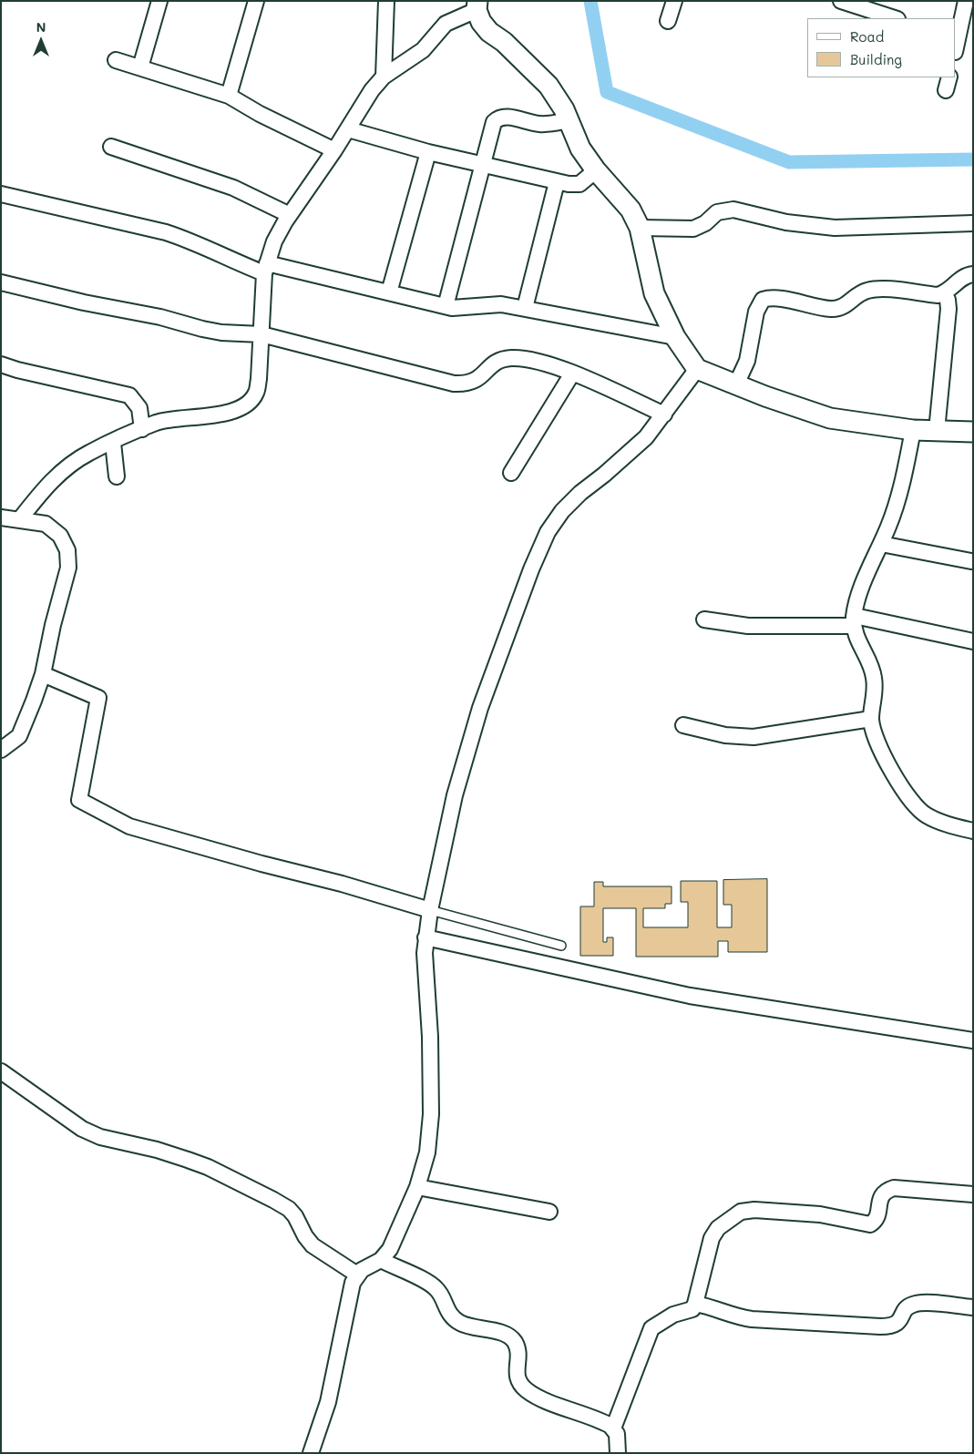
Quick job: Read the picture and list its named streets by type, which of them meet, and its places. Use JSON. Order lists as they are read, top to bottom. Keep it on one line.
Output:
{"legend":["Road","Building"],"north":"top"}
